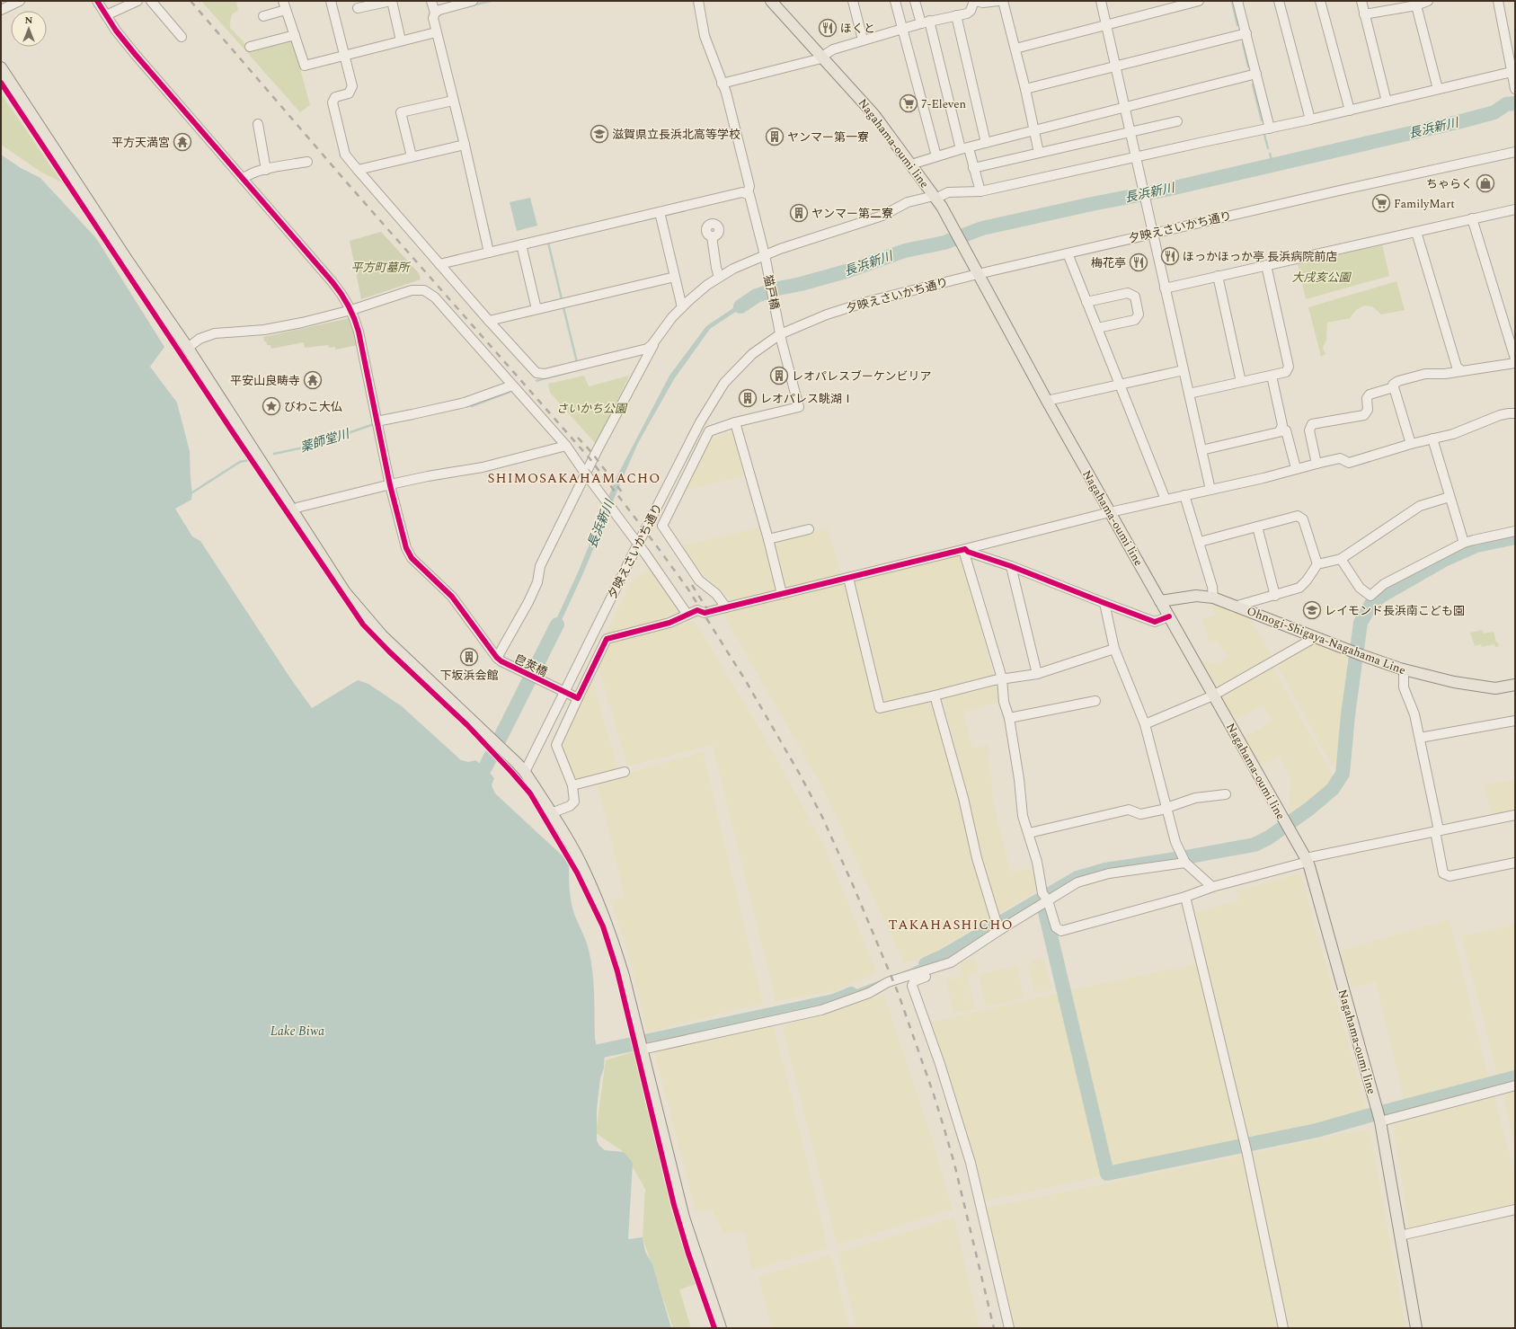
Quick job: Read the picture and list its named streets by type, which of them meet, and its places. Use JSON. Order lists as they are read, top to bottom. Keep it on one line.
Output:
{"streets":{"main road":["Nagahama-oumi line","Ohnogi-Shigaya-Nagahama Line"],"street":["夕映えさいかち通り","猫戸橋","皀莢橋"]},"crossings":[["Nagahama-oumi line","夕映えさいかち通り"],["Nagahama-oumi line","Ohnogi-Shigaya-Nagahama Line"],["夕映えさいかち通り","猫戸橋"],["夕映えさいかち通り","皀莢橋"]],"districts":["SHIMOSAKAHAMACHO","TAKAHASHICHO"],"water":["長浜新川","薬師堂川","Lake Biwa"],"parks":["平方町墓所","大戌亥公園","さいかち公園"],"places":{"restaurant":["ほくと","ほっかほっか亭 長浜病院前店","梅花亭"],"supermarket":["7-Eleven","FamilyMart"],"school or university":["滋賀県立長浜北高等学校","レイモンド長浜南こども園"],"building":["ヤンマー第一寮","ヤンマー第二寮","レオパレスブーケンビリア","レオパレス眺湖Ⅰ","下坂浜会館"],"temple":["平方天満宮","平安山良畴寺"],"shop":["ちゃらく"],"place":["びわこ大仏"]},"north":"top"}
